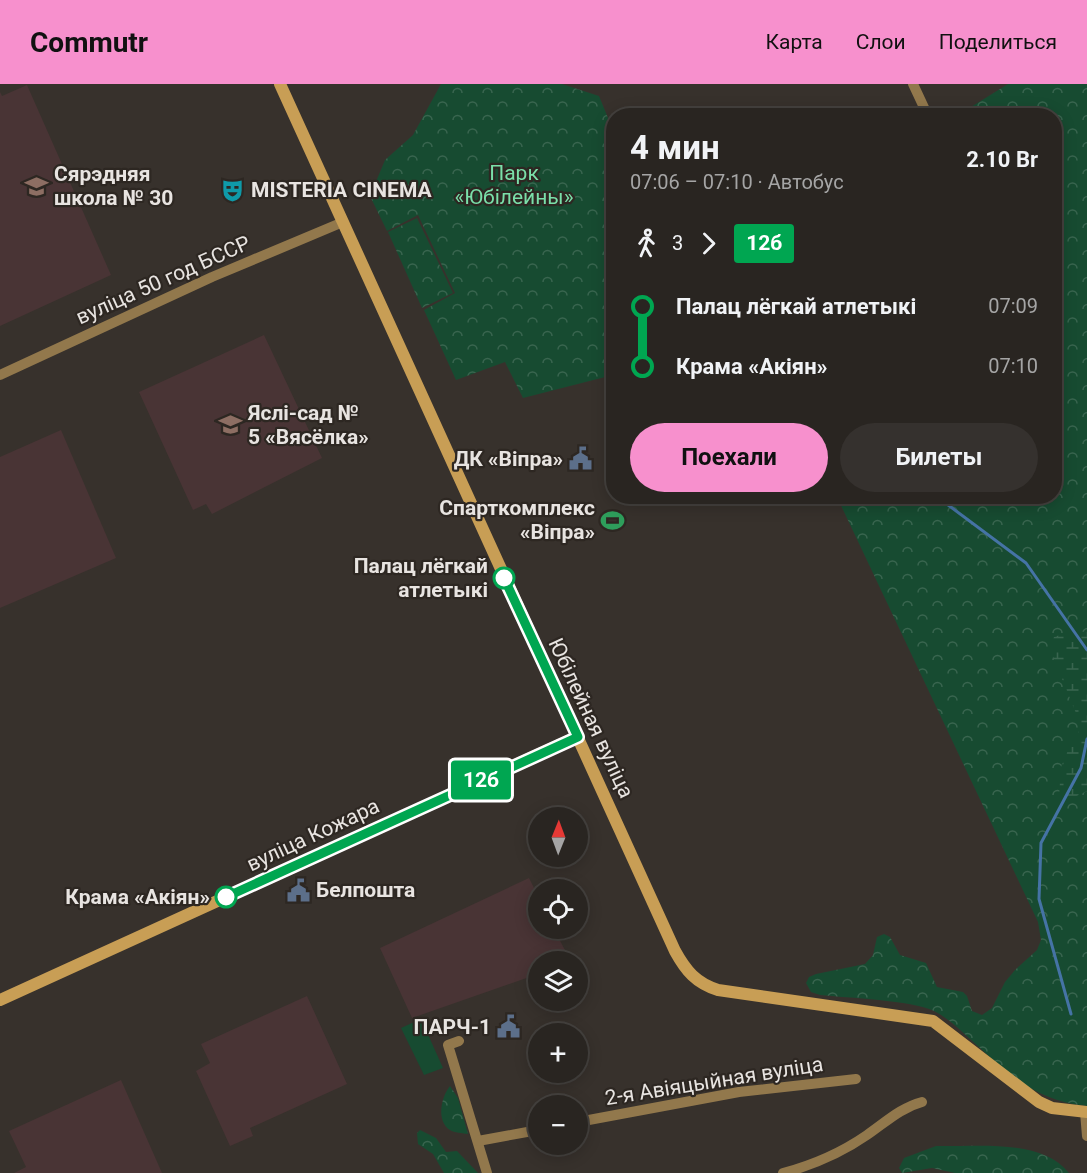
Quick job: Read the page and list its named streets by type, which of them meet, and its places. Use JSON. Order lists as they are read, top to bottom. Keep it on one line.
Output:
{"streets":{"main road":["Юбілейная вуліца","вуліца Кожара"],"street":["вуліца 50 год БССР","2-я Авіяцыйная вуліца"]},"crossings":[["вуліца 50 год БССР","Юбілейная вуліца"],["Юбілейная вуліца","вуліца Кожара"]],"parks":["Парк «Юбілейны»"],"places":{"school or university":["Сярэдняя школа № 30","Яслі-сад № 5 «Вясёлка»"],"theatre":["MISTERIA CINEMA"],"public building":["ДК «Віпра»","Белпошта","ПАРЧ-1"],"sports":["Спарткомплекс «Віпра»"],"other":["Палац лёгкай атлетыкі","Крама «Акіян»"]},"lines":["bus line 12б"],"north":"top","page":{"header":"Commutr","nav":["Карта","Слои","Поделиться"],"on_map":"12б","heading":["4 мин","07:06 – 07:10 · Автобус","2.10 Br"],"legs":["3","12б"],"list":[{"name":"Палац лёгкай атлетыкі","value":"07:09"},{"name":"Крама «Акіян»","value":"07:10"}],"buttons":["Поехали","Билеты"],"map_buttons":["+","−"]}}
